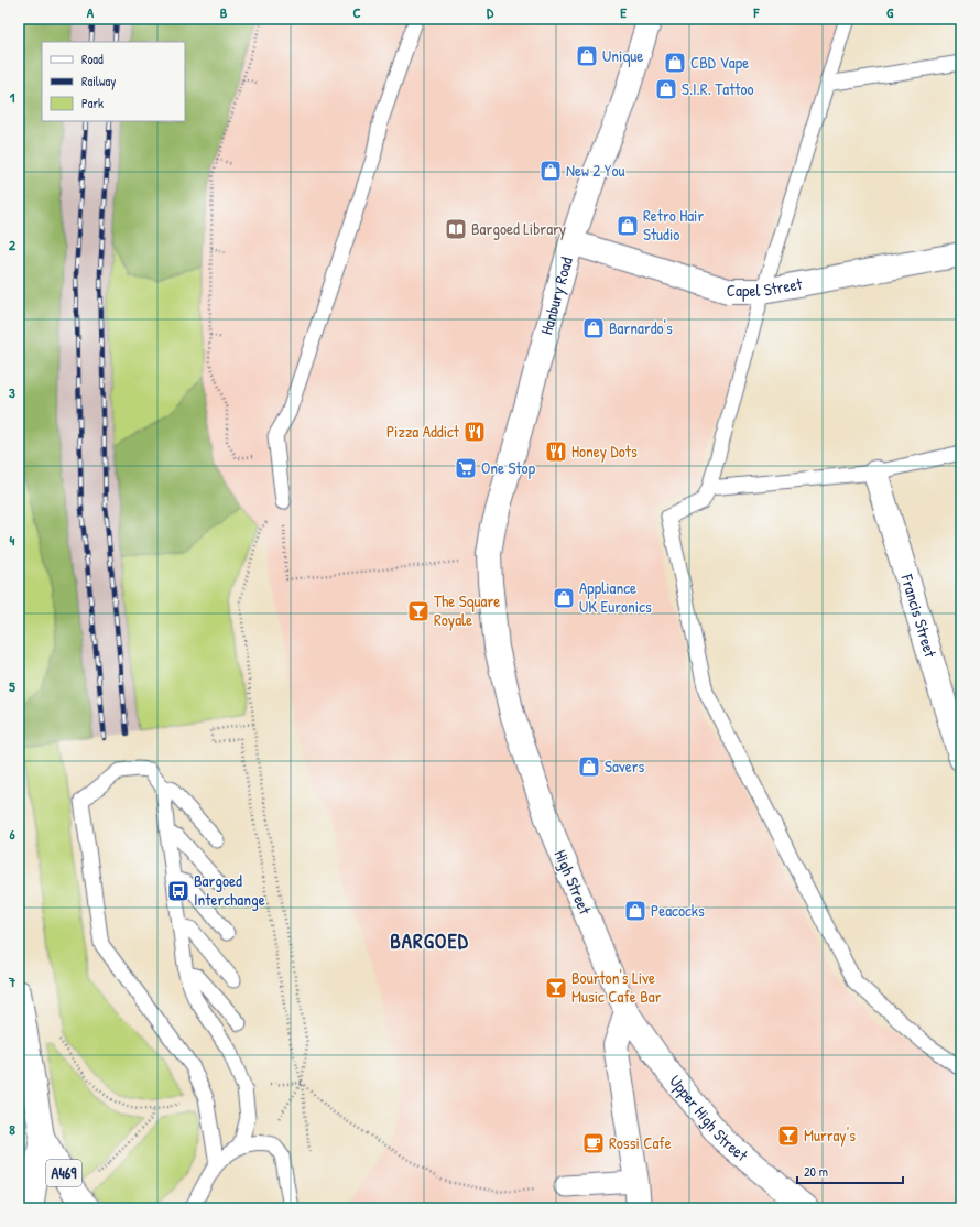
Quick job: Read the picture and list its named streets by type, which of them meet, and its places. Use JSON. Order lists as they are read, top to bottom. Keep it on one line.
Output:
{"streets":{"street":["Capel Street","Hanbury Road","Francis Street","High Street","Upper High Street","A469"]},"crossings":[["Capel Street","Hanbury Road"],["Hanbury Road","High Street"],["High Street","Upper High Street"]],"districts":["BARGOED"],"places":{"shop":["Unique","CBD Vape","S.I.R. Tattoo","New 2 You","Retro Hair Studio","Barnardo's","Appliance UK Euronics","Savers","Peacocks"],"library":["Bargoed Library"],"restaurant":["Pizza Addict","Honey Dots"],"supermarket":["One Stop"],"bar":["The Square Royale","Bourton's Live Music Cafe Bar","Murray's"],"bus stop":["Bargoed Interchange"],"cafe":["Rossi Cafe"]},"legend":["Road","Railway","Park"],"scale_bar":"20 m","grid":{"columns":["A","B","C","D","E","F","G"],"rows":["1","2","3","4","5","6","7","8"]}}
